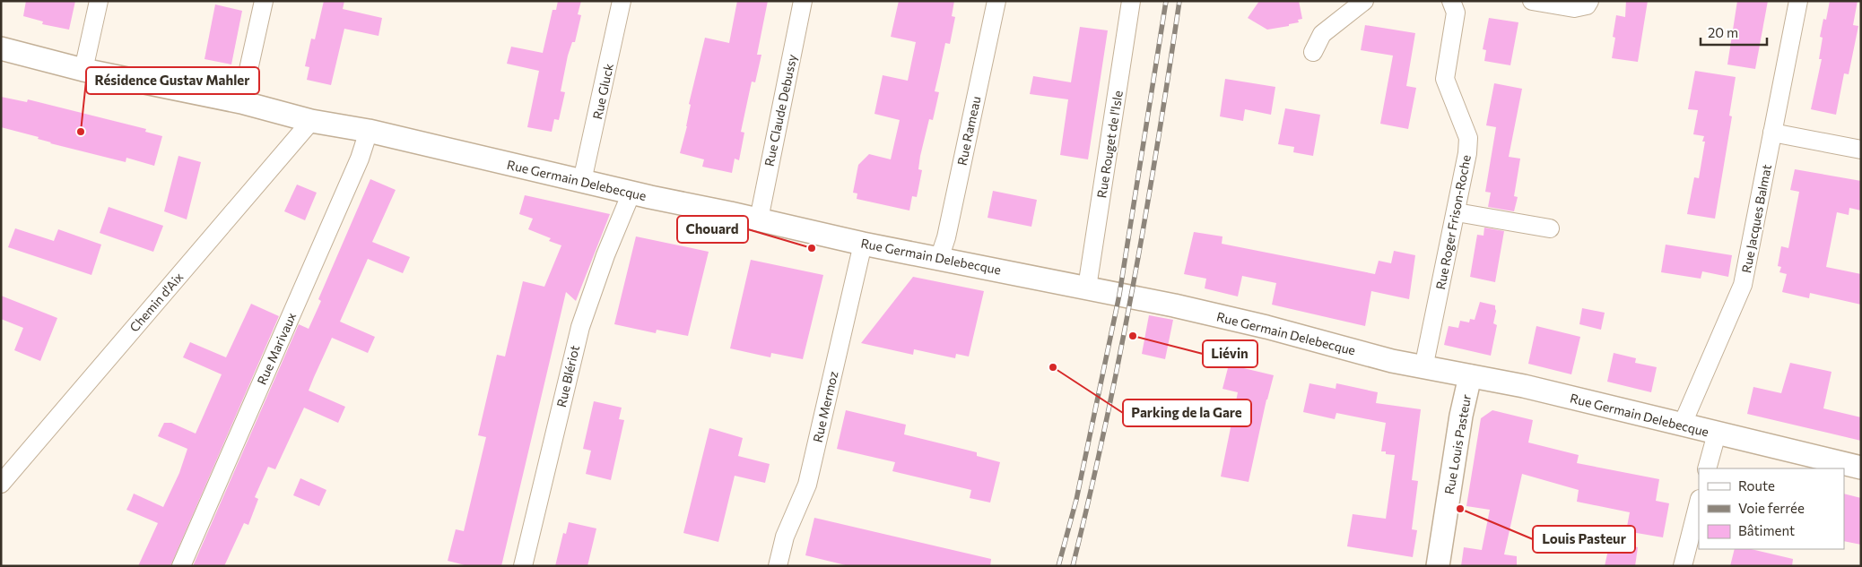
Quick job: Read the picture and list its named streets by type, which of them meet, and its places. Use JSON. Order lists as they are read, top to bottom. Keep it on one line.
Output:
{"streets":{"street":["Rue Gluck","Rue Claude Debussy","Rue Rameau","Rue Rouget de l'Isle","Rue Germain Delebecque","Rue Jacques Balmat","Rue Roger Frison-Roche","Chemin d'Aix","Rue Marivaux","Rue Blériot","Rue Mermoz","Rue Louis Pasteur"]},"crossings":[["Rue Gluck","Rue Germain Delebecque"],["Rue Claude Debussy","Rue Germain Delebecque"],["Rue Rameau","Rue Germain Delebecque"],["Rue Rouget de l'Isle","Rue Germain Delebecque"],["Rue Germain Delebecque","Rue Jacques Balmat"],["Rue Germain Delebecque","Rue Roger Frison-Roche"],["Rue Germain Delebecque","Chemin d'Aix"],["Rue Germain Delebecque","Rue Marivaux"],["Rue Germain Delebecque","Rue Blériot"],["Rue Germain Delebecque","Rue Mermoz"],["Rue Germain Delebecque","Rue Louis Pasteur"]],"places":["Résidence Gustav Mahler","Chouard","Liévin","Parking de la Gare","Louis Pasteur"],"legend":["Route","Voie ferrée","Bâtiment"],"scale_bar":"20 m"}
